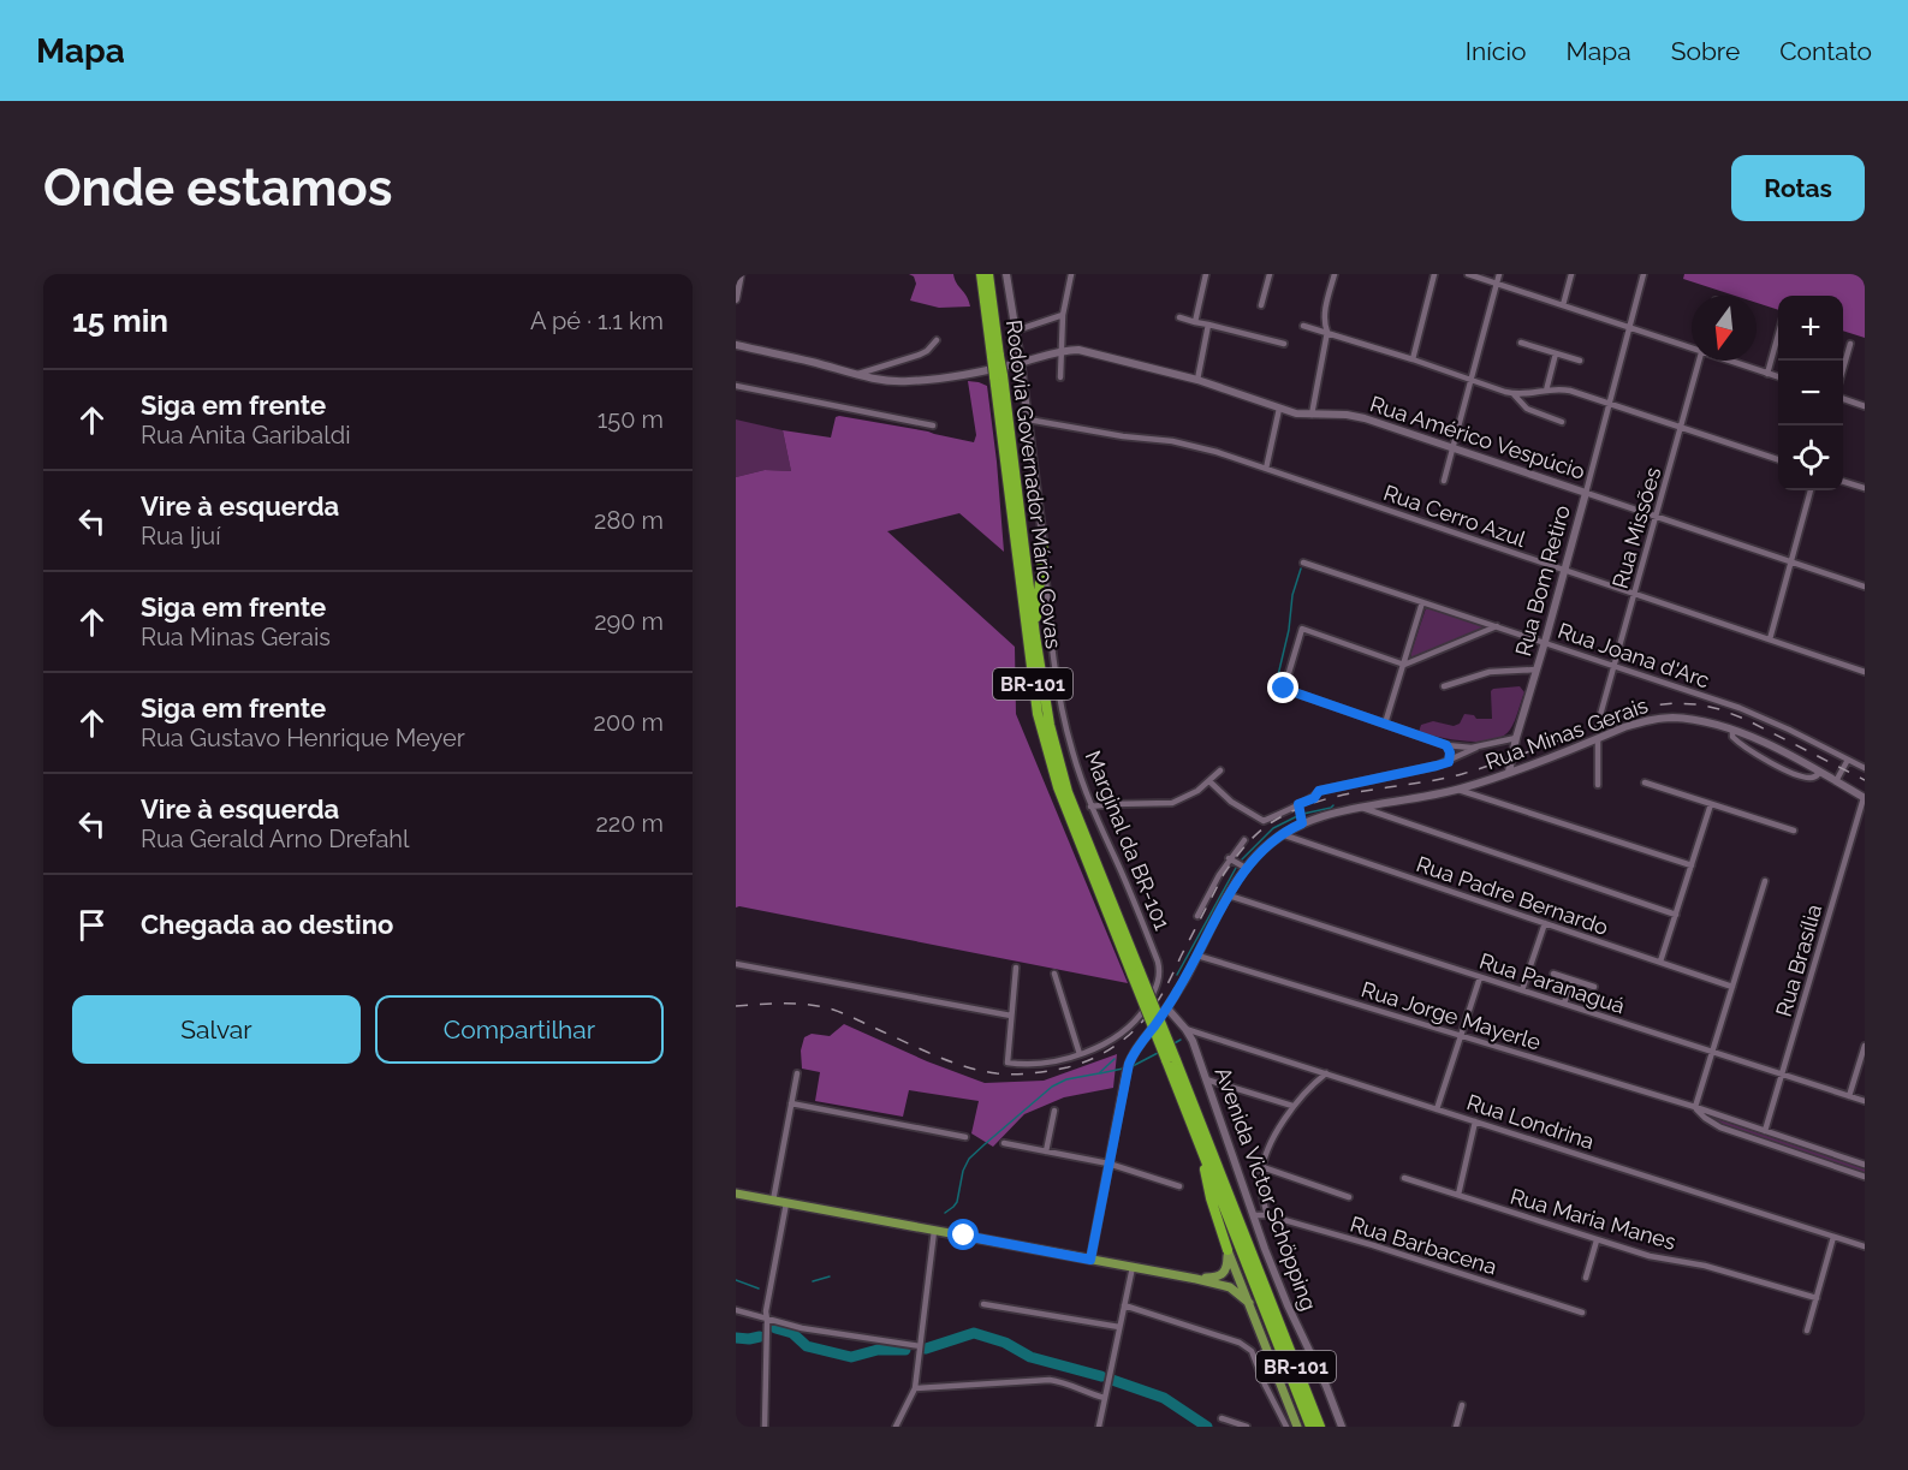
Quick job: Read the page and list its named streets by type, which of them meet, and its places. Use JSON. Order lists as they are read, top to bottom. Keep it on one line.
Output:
{"streets":{"highway":["Rodovia Governador Mário Covas","BR-101"],"main road":["Rua Américo Vespúcio","Rua Bom Retiro","Rua Minas Gerais","Marginal da BR-101","Avenida Victor Schöpping"],"street":["Rua Cerro Azul","Rua Missões","Rua Joana d'Arc","Rua Padre Bernardo","Rua Brasília","Rua Paranaguá","Rua Jorge Mayerle","Rua Londrina","Rua Maria Manes","Rua Barbacena"]},"crossings":[["Rua Américo Vespúcio","Rua Missões"],["Rua Américo Vespúcio","Rua Bom Retiro"],["Rua Américo Vespúcio","Marginal da BR-101"],["Rua Cerro Azul","Rua Missões"],["Rua Cerro Azul","Rua Bom Retiro"],["Rua Cerro Azul","Marginal da BR-101"],["Rua Missões","Rua Joana d'Arc"],["Rua Bom Retiro","Rua Joana d'Arc"],["Rua Bom Retiro","Rua Minas Gerais"],["Rua Minas Gerais","Rua Padre Bernardo"],["Rua Minas Gerais","Rua Brasília"],["Rua Minas Gerais","Rua Paranaguá"],["Rua Minas Gerais","Rua Jorge Mayerle"],["Rua Minas Gerais","Avenida Victor Schöpping"],["Rua Brasília","Rua Paranaguá"],["Rua Brasília","Rua Jorge Mayerle"],["Rua Londrina","Avenida Victor Schöpping"],["Avenida Victor Schöpping","Rua Barbacena"]],"north":"bottom","page":{"header":"Mapa","nav":["Início","Mapa","Sobre","Contato"],"buttons":["Rotas",["Salvar","Compartilhar"]],"title":"Onde estamos","heading":["15 min","A pé · 1.1 km"],"map_buttons":["+","−"],"list":[["Siga em frente","Rua Anita Garibaldi","150 m"],["Vire à esquerda","Rua Ijuí","280 m"],["Siga em frente","Rua Minas Gerais","290 m"],["Siga em frente","Rua Gustavo Henrique Meyer","200 m"],["Vire à esquerda","Rua Gerald Arno Drefahl","220 m"],"Chegada ao destino"]}}
